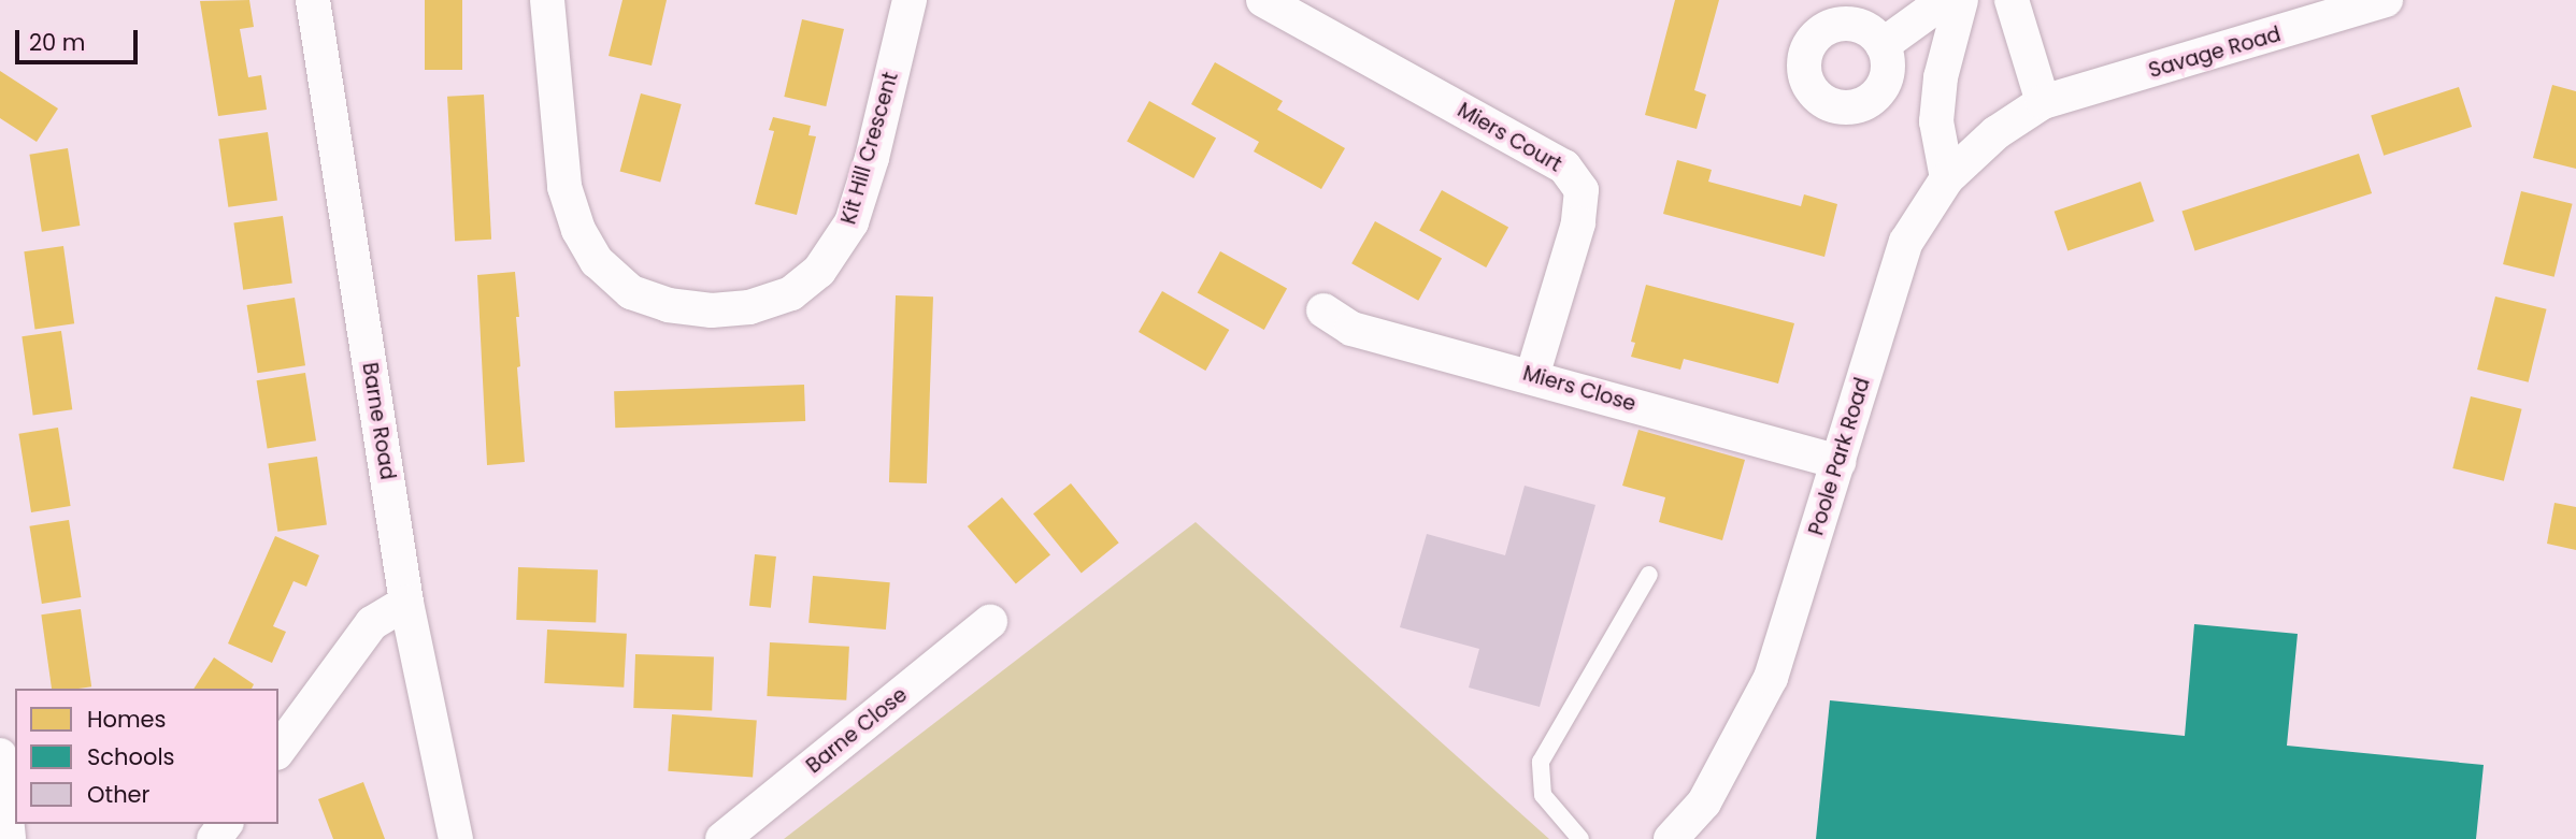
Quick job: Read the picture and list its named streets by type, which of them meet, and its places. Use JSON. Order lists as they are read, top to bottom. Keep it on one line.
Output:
{"streets":{"street":["Savage Road","Miers Court","Kit Hill Crescent","Miers Close","Barne Road","Poole Park Road","Barne Close"]},"crossings":[["Savage Road","Poole Park Road"],["Miers Court","Miers Close"],["Miers Close","Poole Park Road"]],"legend":["Homes","Schools","Other"],"scale_bar":"20 m"}
